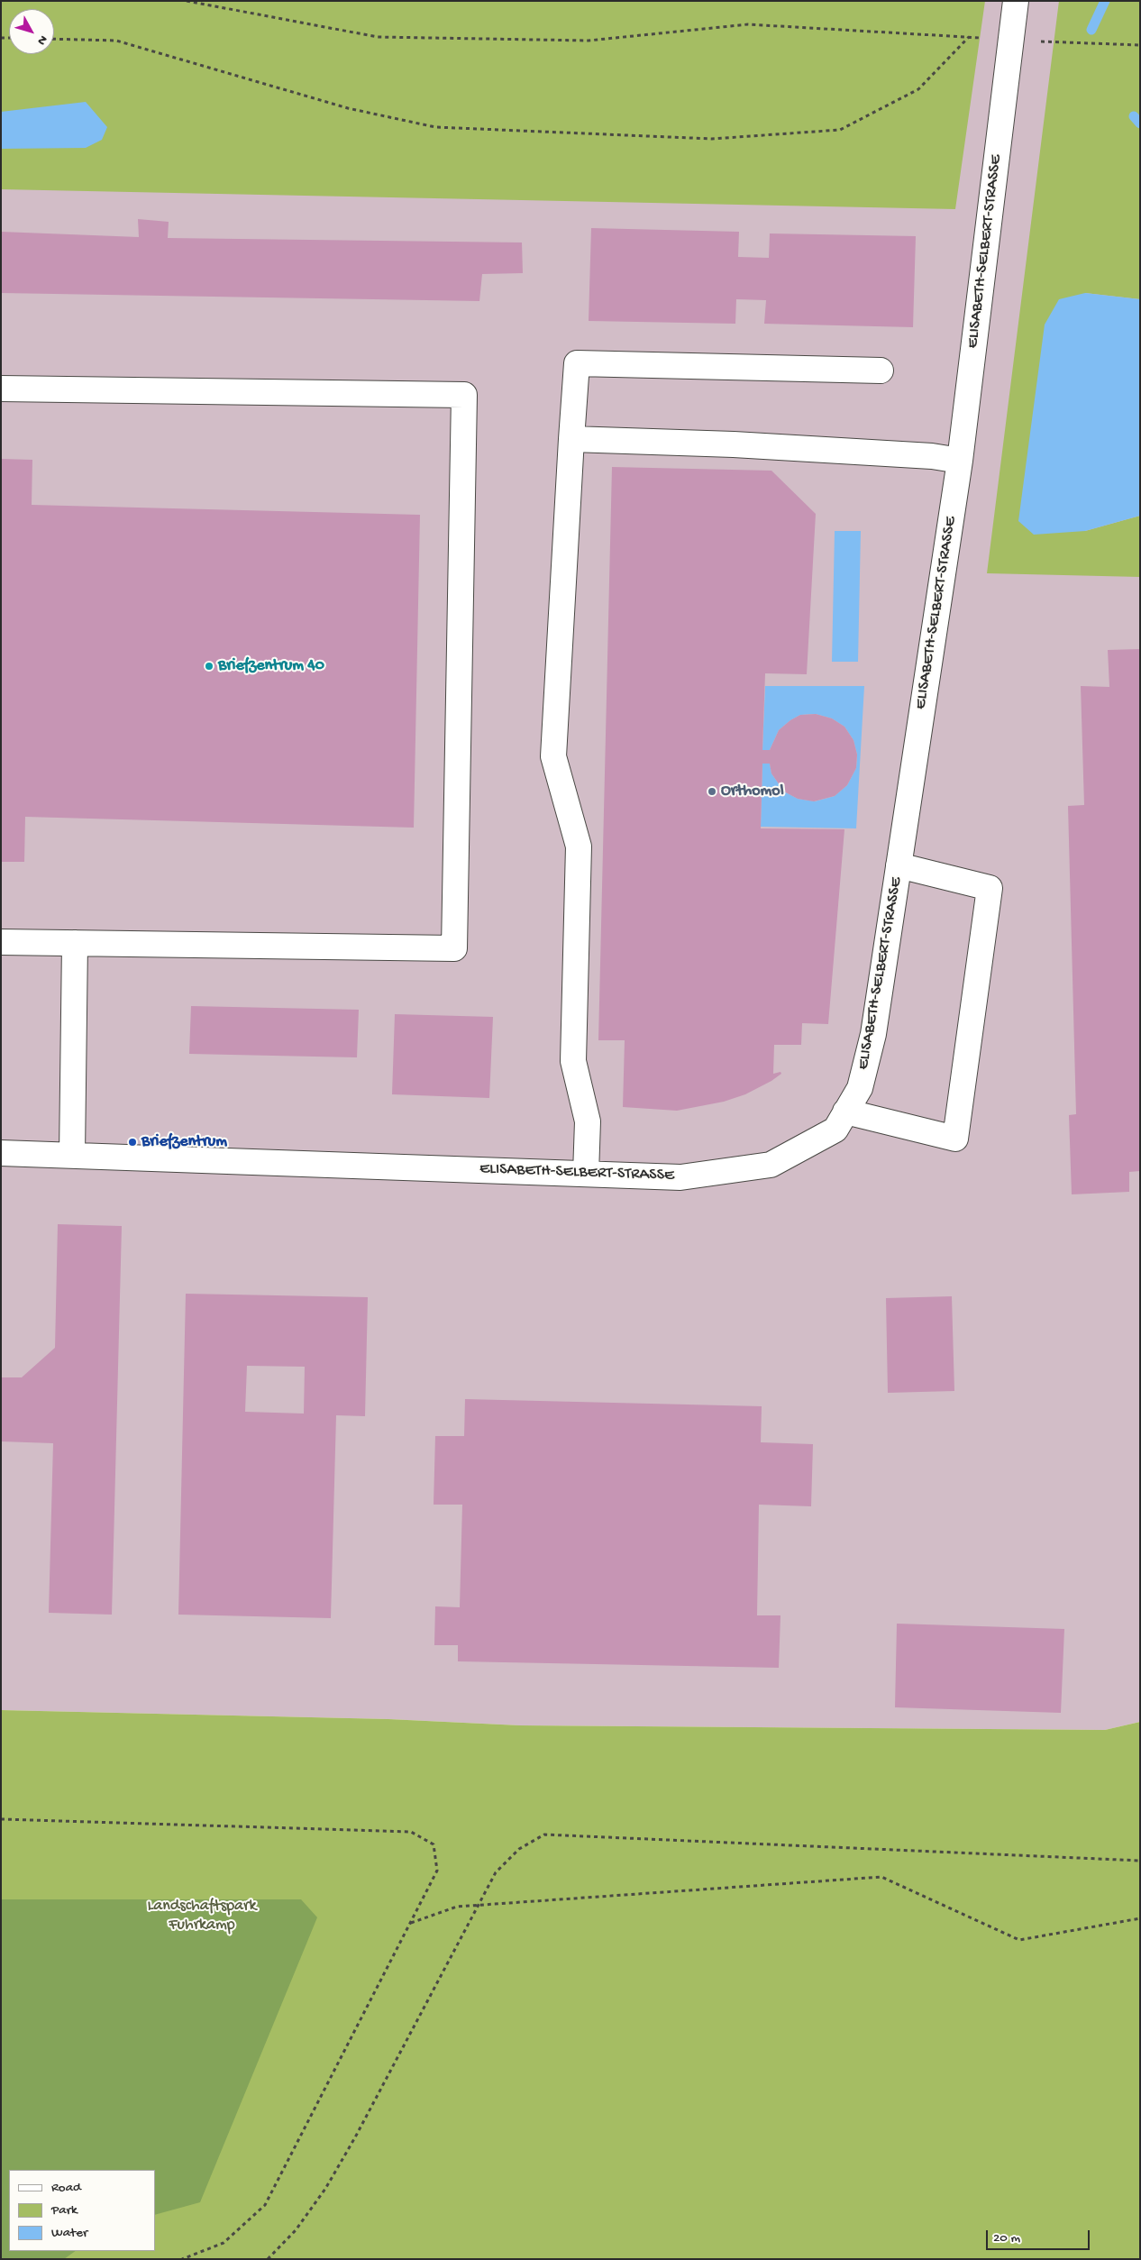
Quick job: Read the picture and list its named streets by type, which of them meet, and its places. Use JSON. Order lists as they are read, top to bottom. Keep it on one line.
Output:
{"streets":{"street":["ELISABETH-SELBERT-STRASSE"]},"parks":["Landschaftspark Fuhrkamp"],"places":["Briefzentrum 40","Orthomol","Briefzentrum"],"legend":["Road","Park","Water"],"scale_bar":"20 m","north":"bottom right"}
